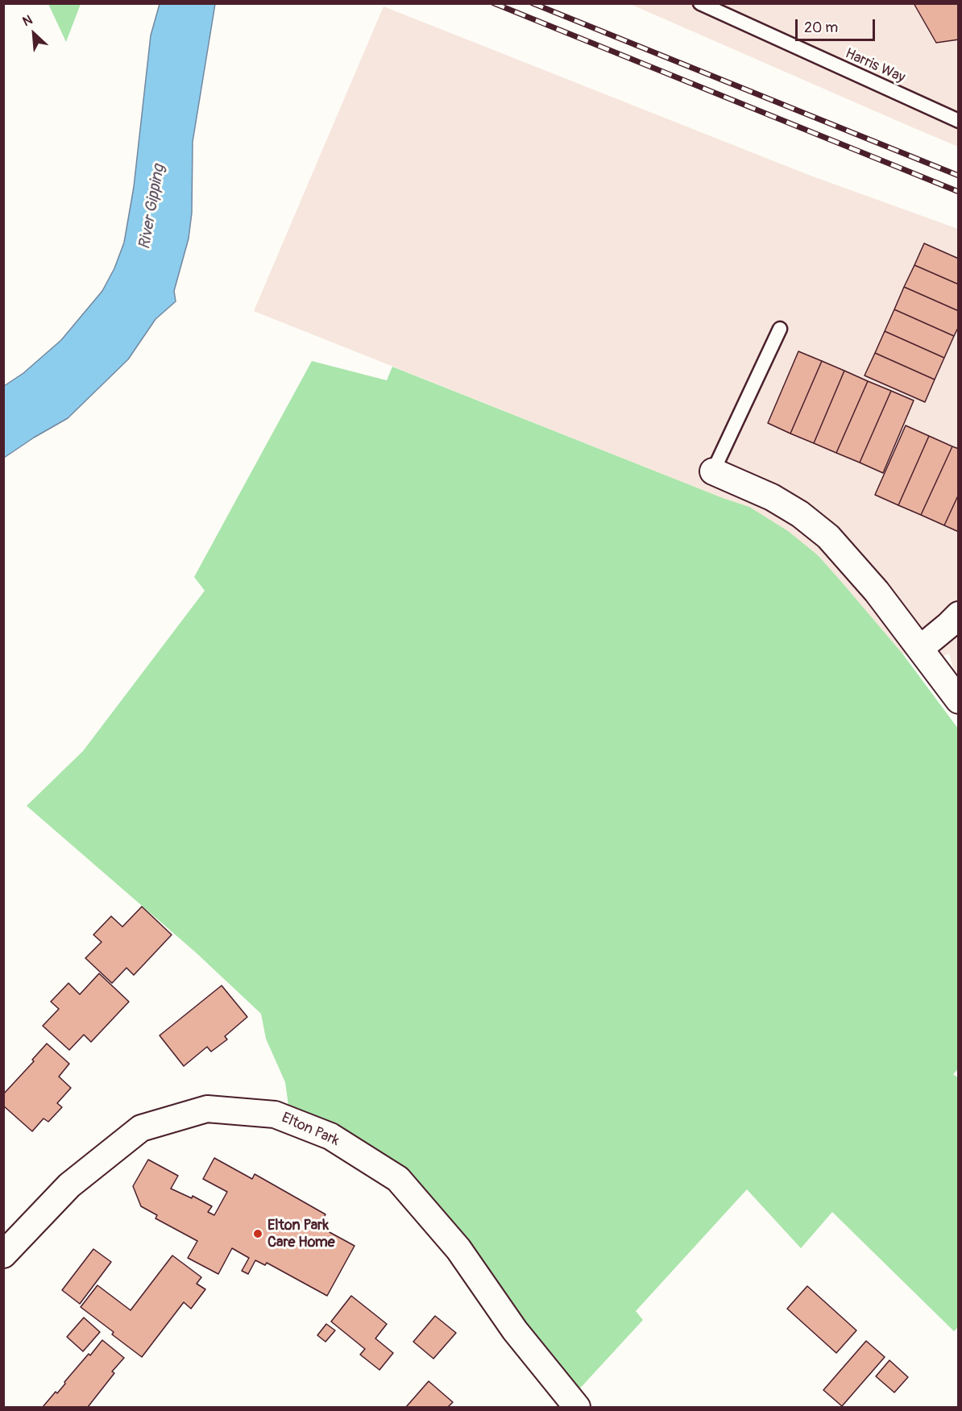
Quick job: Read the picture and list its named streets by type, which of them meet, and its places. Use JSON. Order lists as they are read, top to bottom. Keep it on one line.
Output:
{"streets":{"street":["Elton Park"],"lane":["Harris Way"]},"water":["River Gipping"],"places":["Elton Park Care Home"],"scale_bar":"20 m","north":"top left"}
